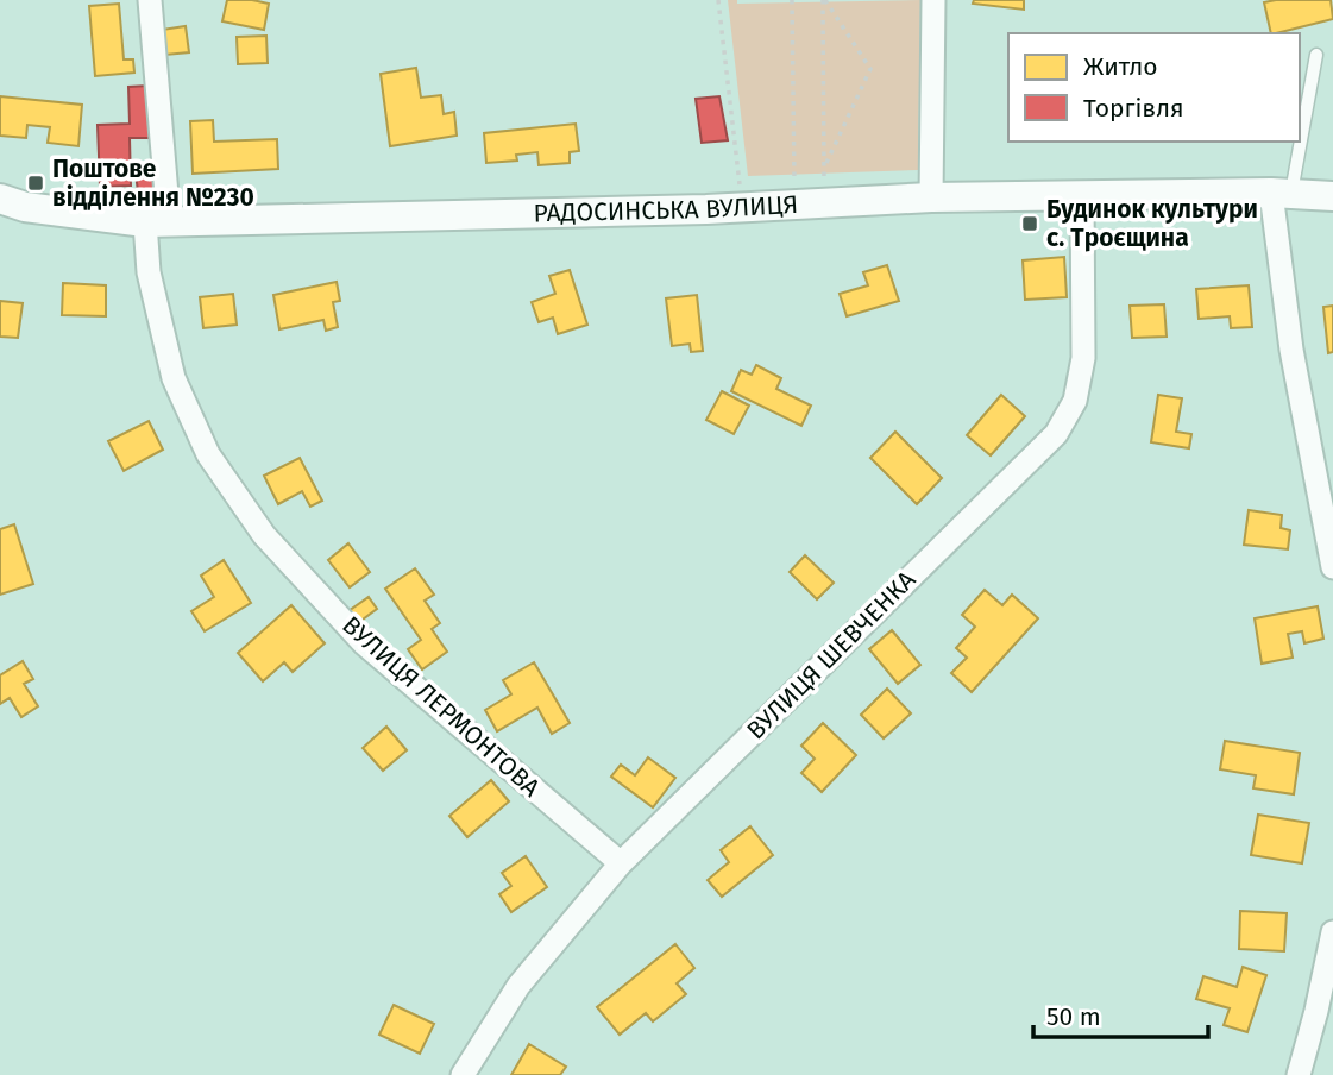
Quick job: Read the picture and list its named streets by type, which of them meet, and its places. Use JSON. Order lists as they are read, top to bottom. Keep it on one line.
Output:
{"streets":{"street":["РАДОСИНСЬКА ВУЛИЦЯ","ВУЛИЦЯ ШЕВЧЕНКА","ВУЛИЦЯ ЛЕРМОНТОВА"]},"crossings":[["РАДОСИНСЬКА ВУЛИЦЯ","ВУЛИЦЯ ШЕВЧЕНКА"],["РАДОСИНСЬКА ВУЛИЦЯ","ВУЛИЦЯ ЛЕРМОНТОВА"],["ВУЛИЦЯ ШЕВЧЕНКА","ВУЛИЦЯ ЛЕРМОНТОВА"]],"places":{"transit":["Поштове відділення №230","Будинок культури с. Троєщина"]},"legend":["Житло","Торгівля"],"scale_bar":"50 m"}
